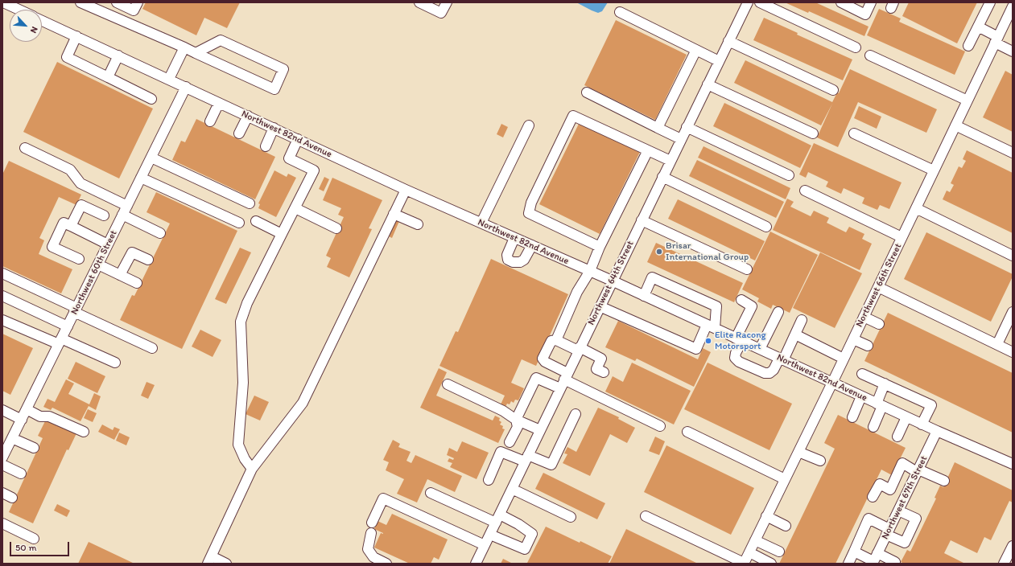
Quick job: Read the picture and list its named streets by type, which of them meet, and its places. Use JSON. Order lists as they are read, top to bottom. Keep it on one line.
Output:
{"streets":{"street":["Northwest 82nd Avenue","Northwest 60th Street","Northwest 64th Street","Northwest 66th Street","Northwest 67th Street"]},"crossings":[["Northwest 82nd Avenue","Northwest 60th Street"],["Northwest 82nd Avenue","Northwest 64th Street"],["Northwest 82nd Avenue","Northwest 66th Street"],["Northwest 82nd Avenue","Northwest 67th Street"]],"places":["Brisar International Group","Elite Racong Motorsport"],"scale_bar":"50 m","north":"bottom right"}
